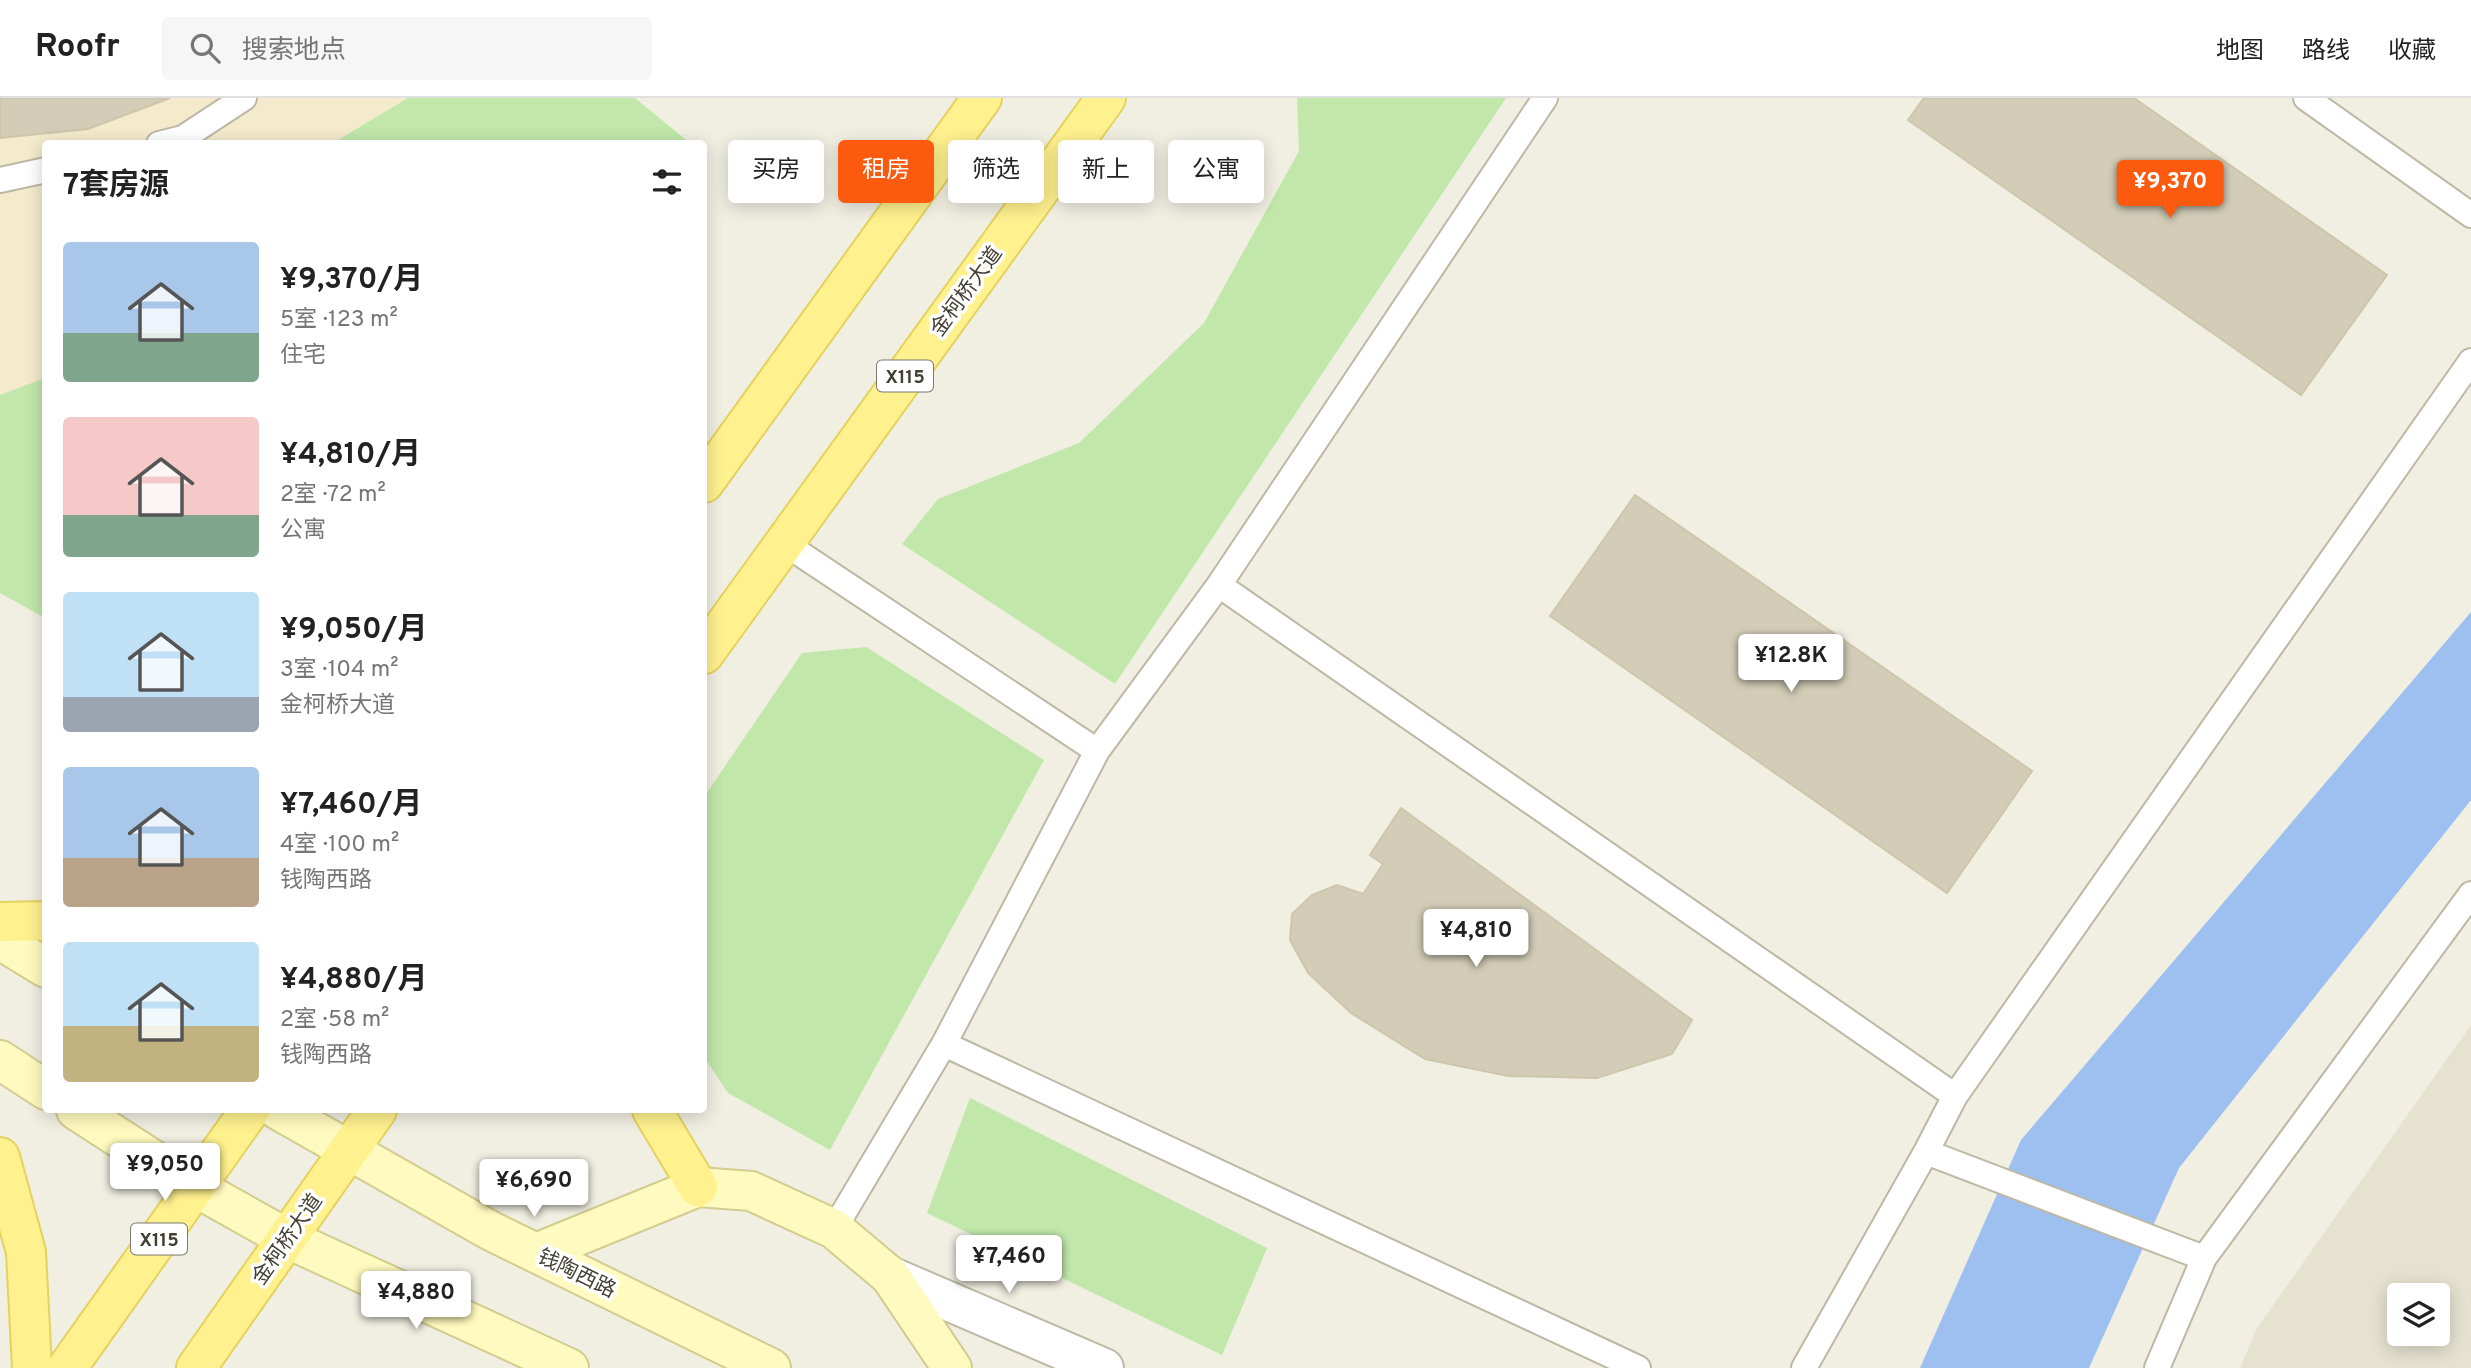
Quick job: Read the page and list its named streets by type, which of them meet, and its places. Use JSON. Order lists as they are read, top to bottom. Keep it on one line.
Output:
{"streets":{"main road":["金柯桥大道","X115"],"street":["钱陶西路"]},"crossings":[["金柯桥大道","钱陶西路"]],"page":{"header":"Roofr","search":"搜索地点","nav":["地图","路线","收藏"],"chip":["买房","租房","筛选","新上","公寓"],"heading":"7套房源","price":["¥9,370","¥12.8K","¥4,810","¥9,050","¥6,690","¥7,460","¥4,880"],"list":[{"name":"¥9,370/月","note":"5室 · 123 m² · 住宅"},{"name":"¥4,810/月","note":"2室 · 72 m² · 公寓"},{"name":"¥9,050/月","note":"3室 · 104 m² · 金柯桥大道"},{"name":"¥7,460/月","note":"4室 · 100 m² · 钱陶西路"},{"name":"¥4,880/月","note":"2室 · 58 m² · 钱陶西路"}]}}
